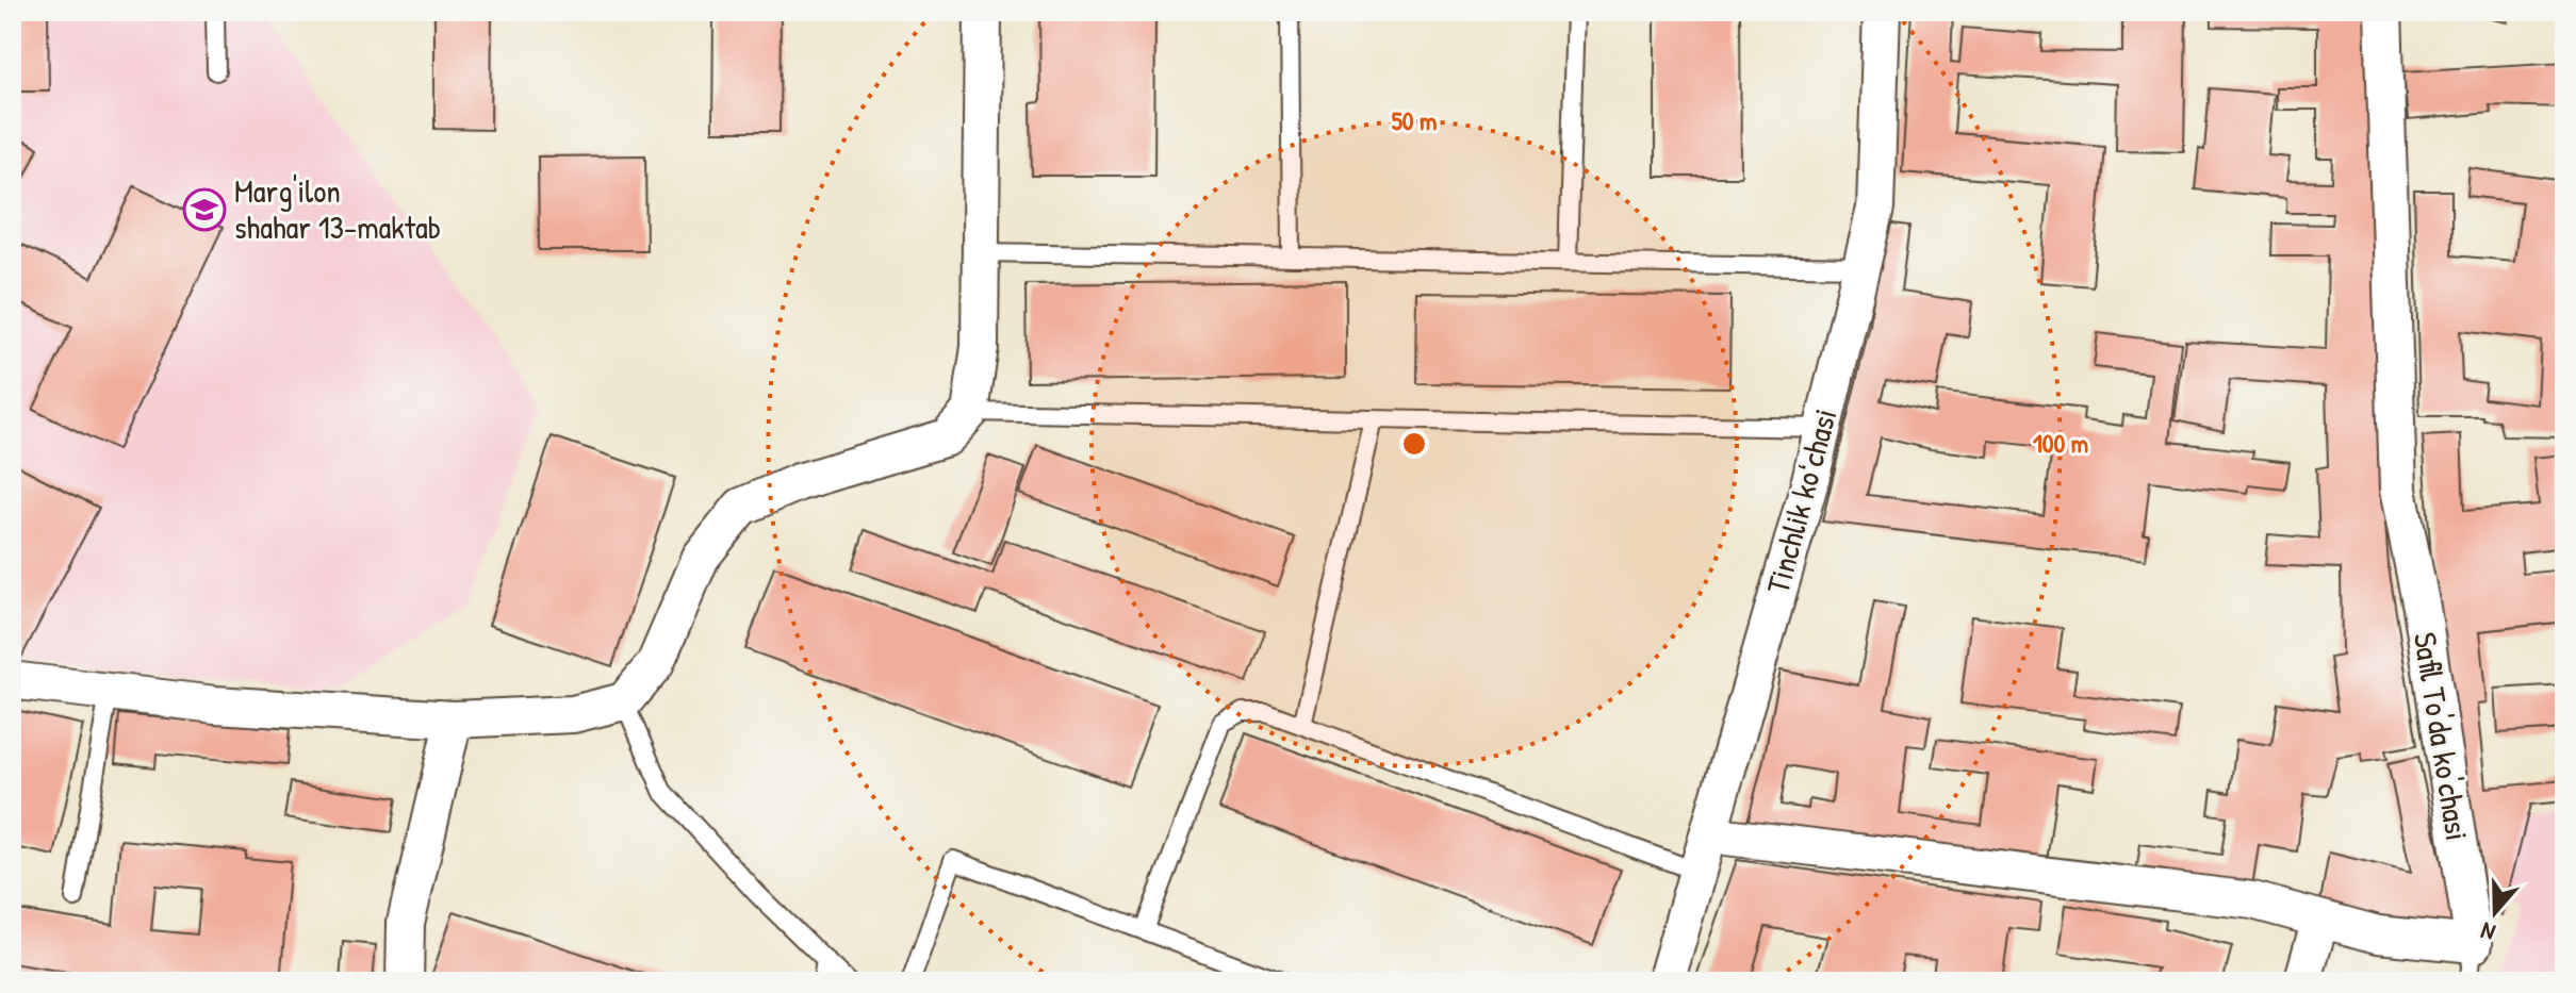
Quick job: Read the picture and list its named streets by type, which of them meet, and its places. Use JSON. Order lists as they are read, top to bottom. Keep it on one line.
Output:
{"streets":{"street":["Tinchlik koʻchasi","Safil To'da ko'chasi"]},"places":{"school or university":["Marg'ilon shahar 13-maktab"]},"north":"bottom","rings":["50 m","100 m"]}
